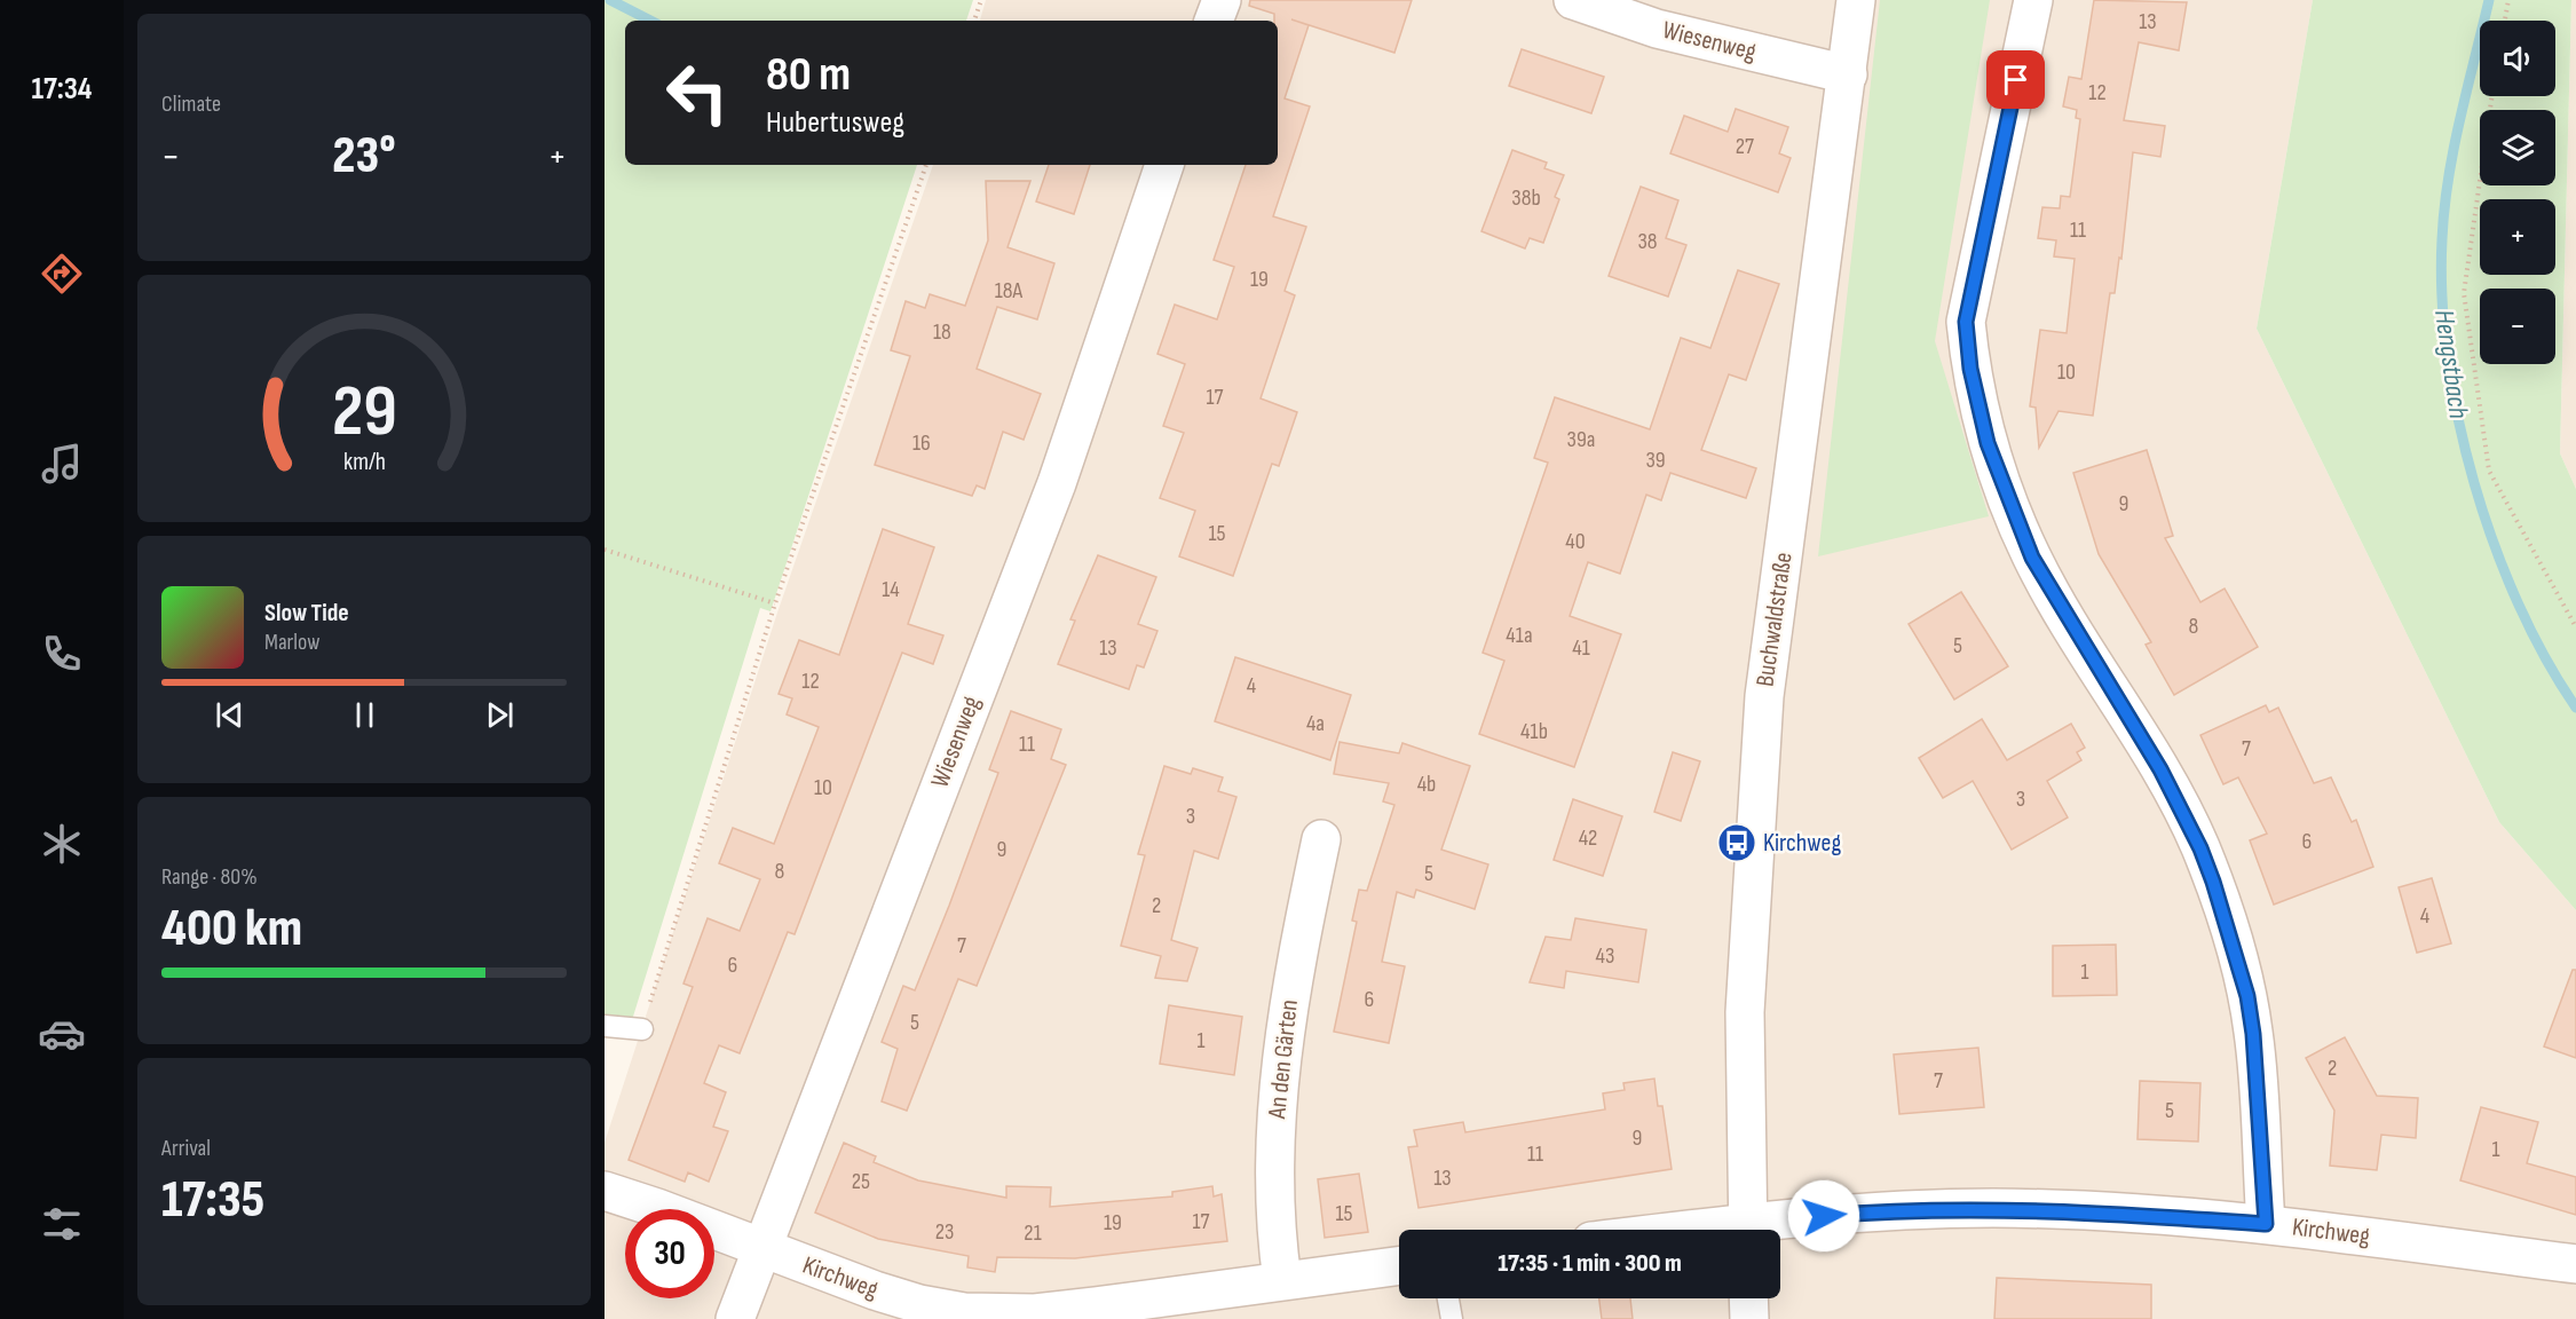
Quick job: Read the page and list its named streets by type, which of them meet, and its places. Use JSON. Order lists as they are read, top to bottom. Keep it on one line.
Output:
{"streets":{"street":["Wiesenweg","Buchwaldstraße","An den Gärten","Kirchweg"]},"crossings":[["Wiesenweg","Buchwaldstraße"],["Wiesenweg","Kirchweg"],["An den Gärten","Kirchweg"]],"water":["Hengstbach"],"places":{"bus stop":["Kirchweg"]},"house_numbers":["13","12","27","38b","11","38","19","18A","18","10","17","39a","16","39","9","15","40","14","8","41a","5","13","41","12","4","4a","41b","11","7","4b","10","3","3","42","6","9","8","5","2","4","7","43","6","1","6","5","1","2","7","5","9","1","11","13","25","15","17","19","23","21"],"page":{"tabs":"17:34","tile":["Climate",["Range · 80%","400 km"],["Arrival","17:35"]],"map_buttons":["+","−"],"turn":["80 m","Hubertusweg"],"heat":["−","23°","+"],"song":["Slow Tide","Marlow"],"limit":"30","trip":"17:35 · 1 min · 300 m","gauge":["29","km/h"]}}
